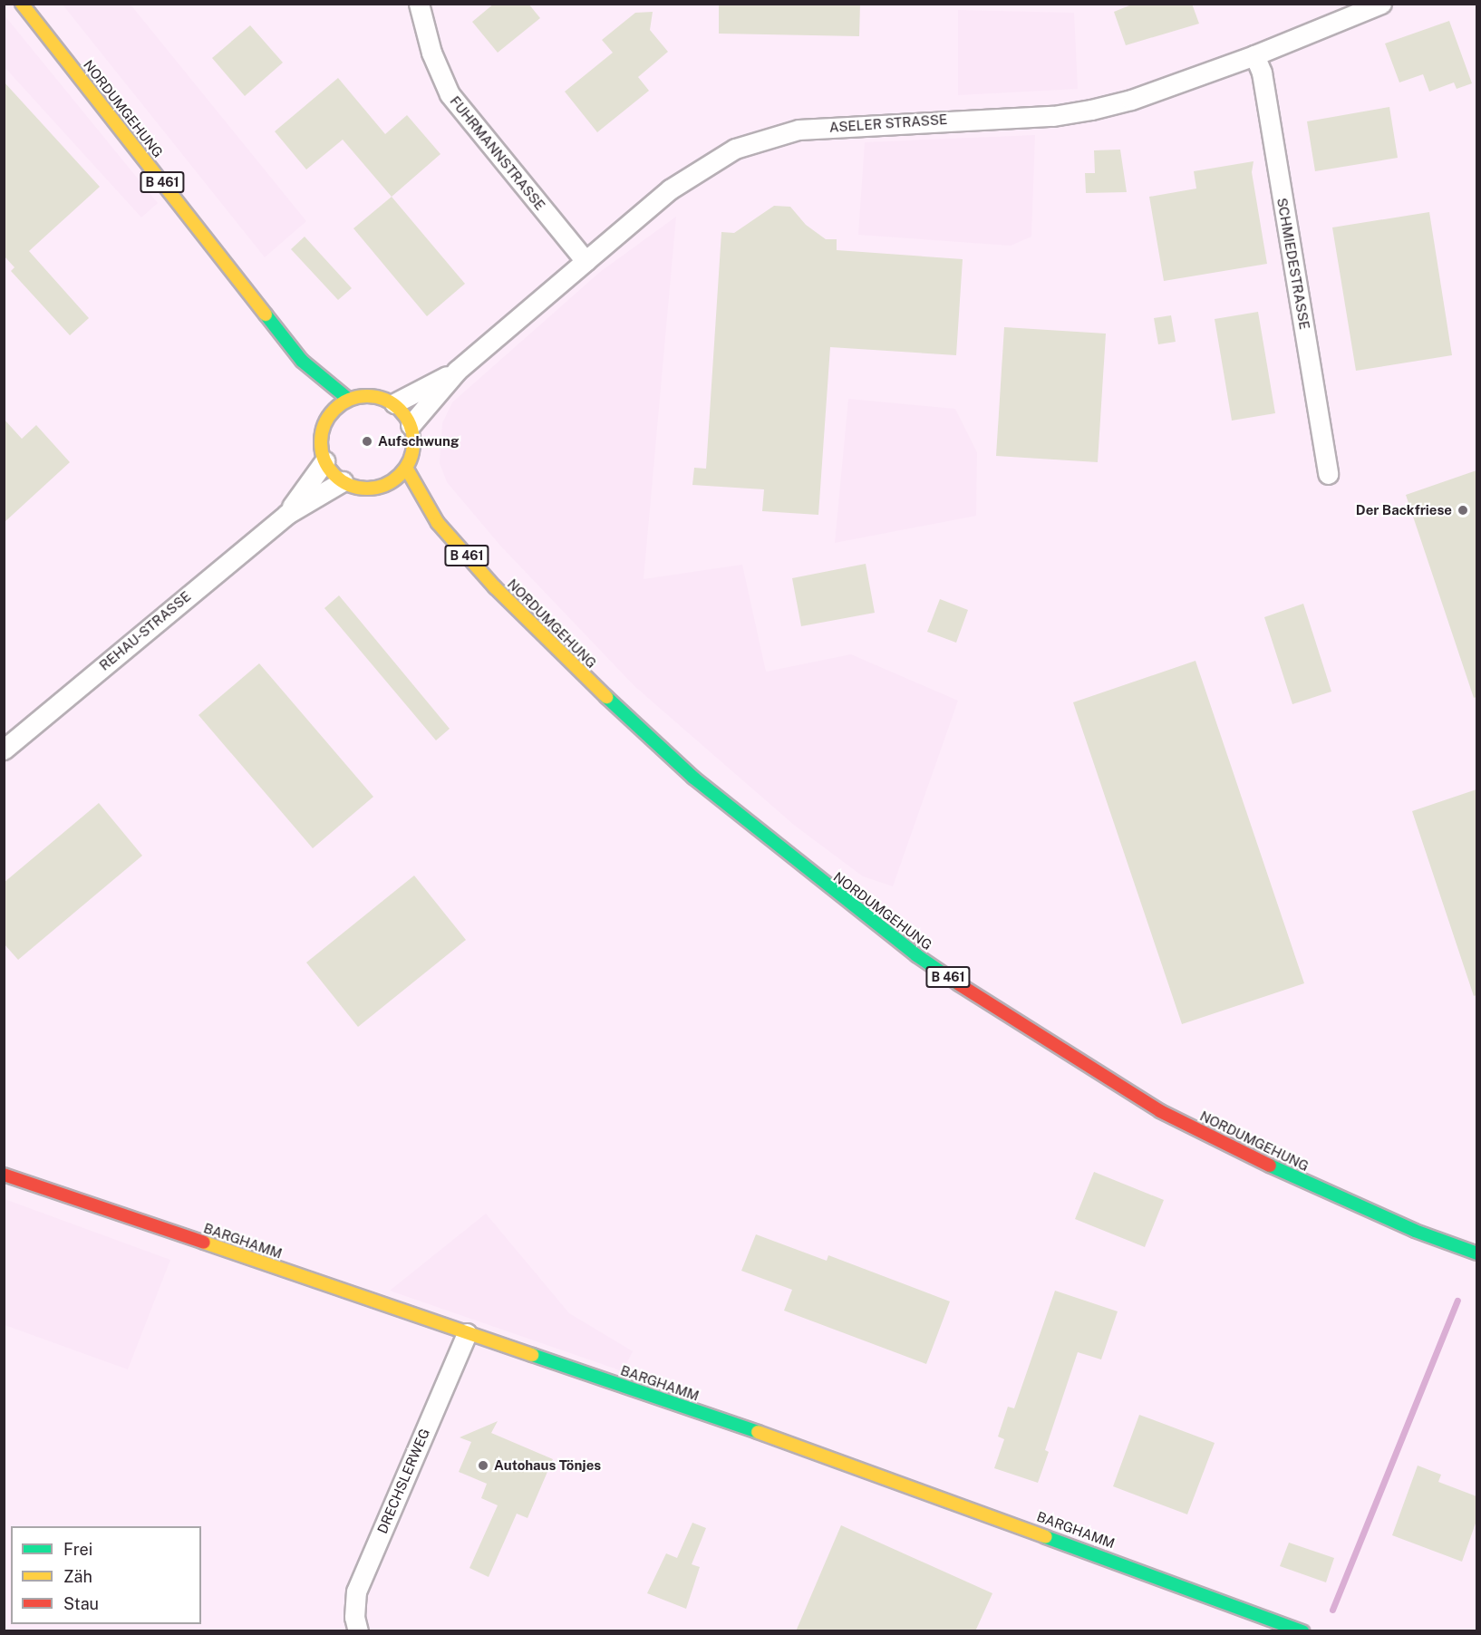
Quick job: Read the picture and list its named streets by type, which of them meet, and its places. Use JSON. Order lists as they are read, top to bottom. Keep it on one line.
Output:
{"streets":{"main road":["NORDUMGEHUNG","B 461","BARGHAMM"],"street":["ASELER STRASSE","FUHRMANNSTRASSE","SCHMIEDESTRASSE","REHAU-STRASSE","DRECHSLERWEG"]},"crossings":[["NORDUMGEHUNG","ASELER STRASSE"],["NORDUMGEHUNG","REHAU-STRASSE"],["ASELER STRASSE","FUHRMANNSTRASSE"],["ASELER STRASSE","SCHMIEDESTRASSE"],["ASELER STRASSE","REHAU-STRASSE"],["BARGHAMM","DRECHSLERWEG"]],"places":["Aufschwung","Der Backfriese","Autohaus Tönjes"],"legend":["Frei","Zäh","Stau"]}
